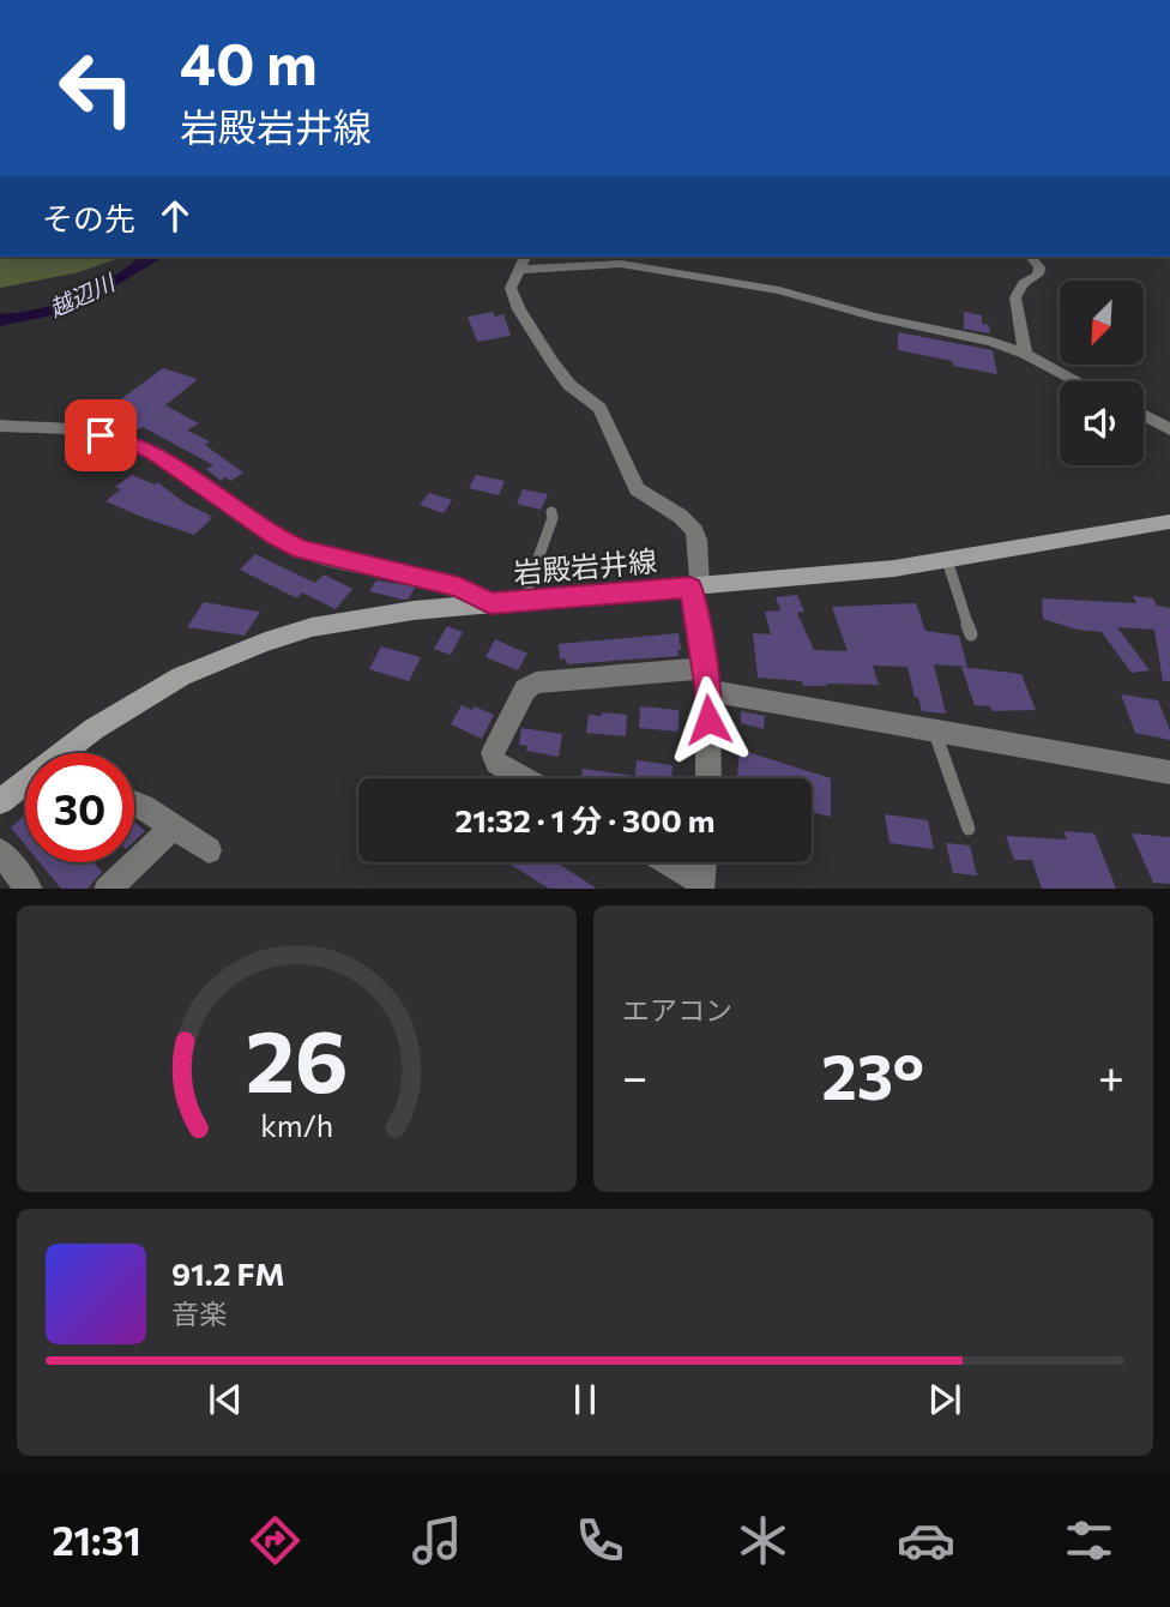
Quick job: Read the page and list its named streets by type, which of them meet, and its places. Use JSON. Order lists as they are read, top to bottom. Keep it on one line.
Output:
{"streets":{"main road":["岩殿岩井線"]},"water":["越辺川"],"north":"bottom left","page":{"turn":["40 m","岩殿岩井線"],"then":"その先","limit":"30","trip":"21:32 · 1 分 · 300 m","tile":"エアコン","heat":["−","23°","+"],"song":["91.2 FM","音楽"],"tabs":"21:31","gauge":["26","km/h"]}}
